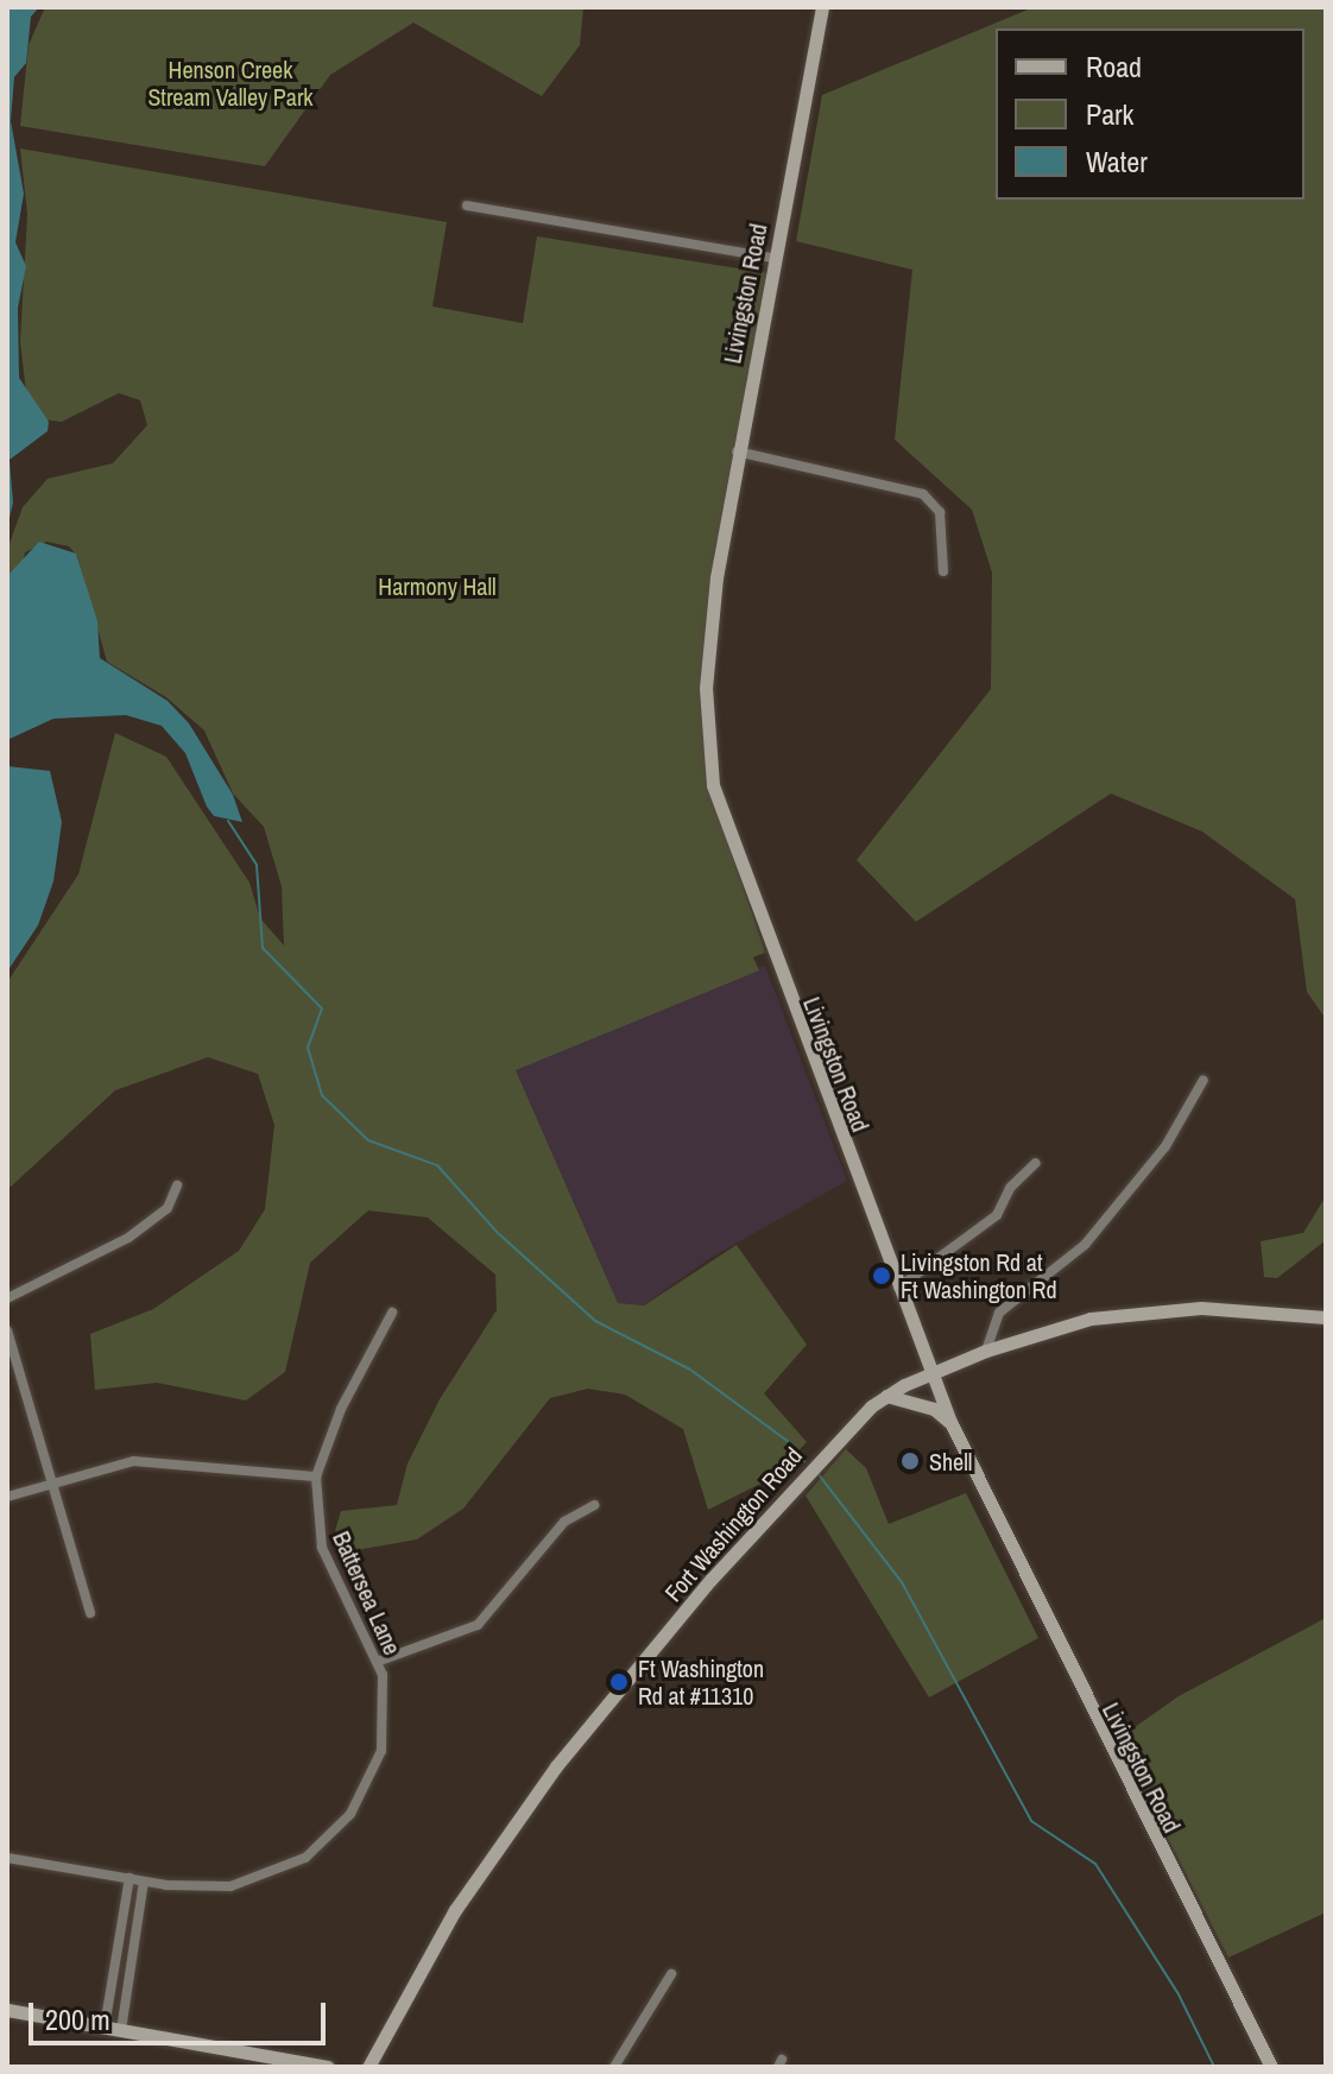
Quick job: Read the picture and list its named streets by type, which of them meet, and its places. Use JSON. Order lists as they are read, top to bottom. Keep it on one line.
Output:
{"streets":{"main road":["Livingston Road","Fort Washington Road"],"street":["Battersea Lane"]},"crossings":[["Livingston Road","Fort Washington Road"]],"parks":["Henson Creek Stream Valley Park","Harmony Hall"],"places":["Livingston Rd at Ft Washington Rd","Shell","Ft Washington Rd at #11310"],"legend":["Road","Park","Water"],"scale_bar":"200 m"}
